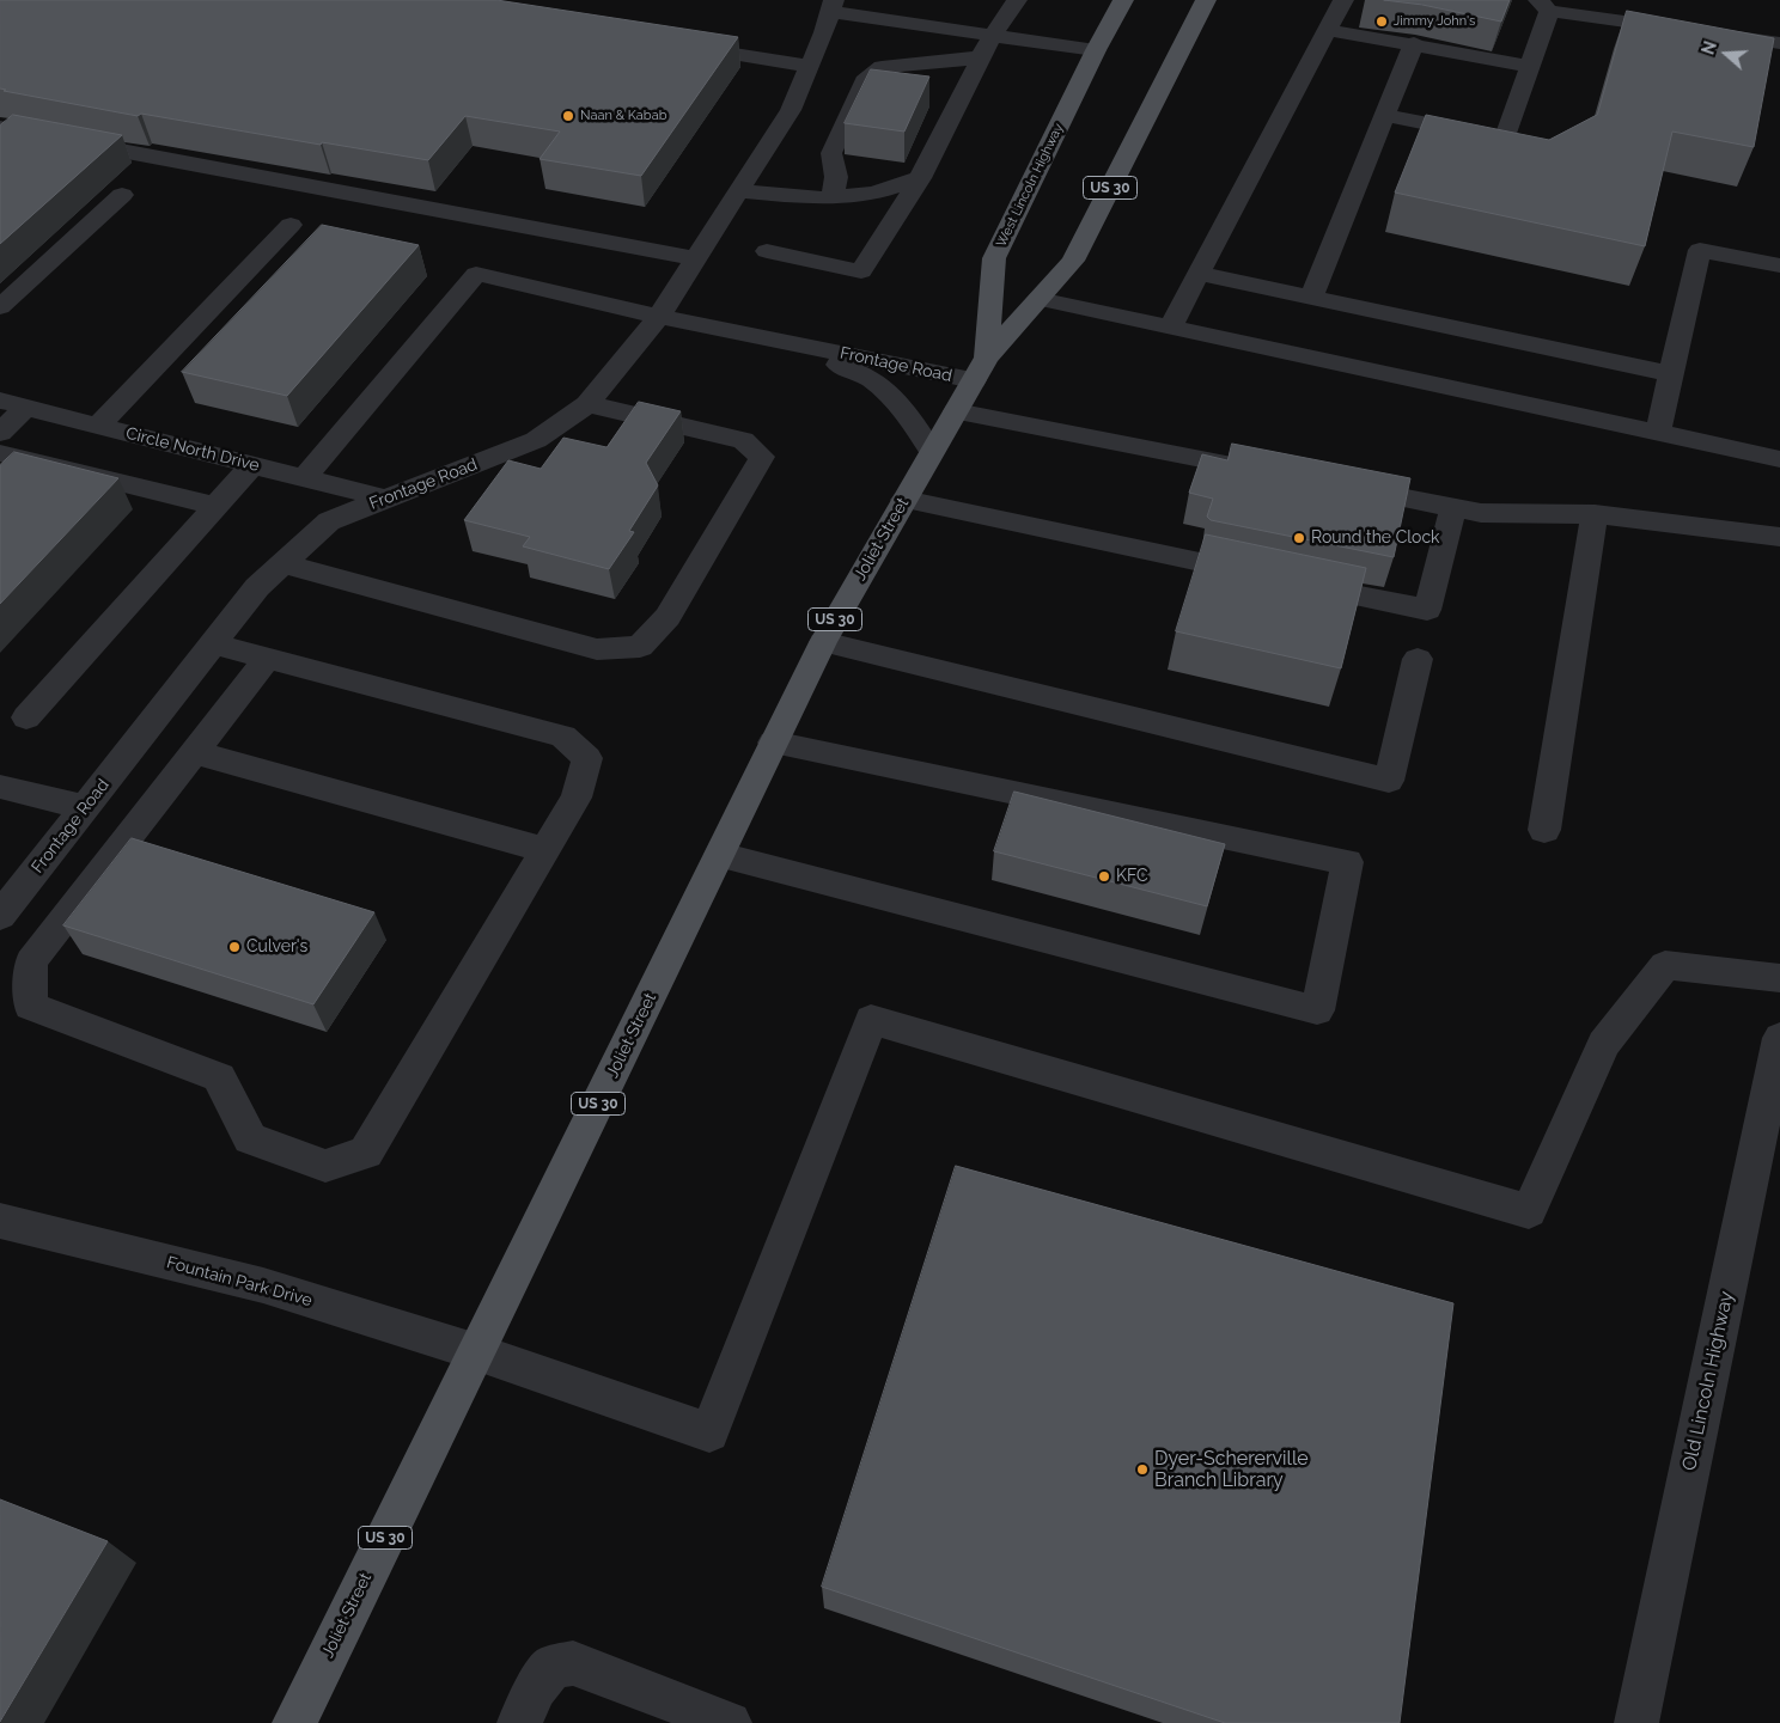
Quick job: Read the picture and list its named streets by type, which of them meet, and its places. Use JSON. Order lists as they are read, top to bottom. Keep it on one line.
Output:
{"streets":{"main road":["West Lincoln Highway","US 30","Joliet Street"],"street":["Frontage Road","Circle North Drive","Fountain Park Drive","Old Lincoln Highway"]},"crossings":[["West Lincoln Highway","US 30"],["West Lincoln Highway","Joliet Street"],["US 30","Joliet Street"],["Frontage Road","Circle North Drive"],["Frontage Road","Joliet Street"],["Joliet Street","Fountain Park Drive"]],"places":["Jimmy John's","Naan & Kabab","Round the Clock","KFC","Culver's","Dyer-Schererville Branch Library"],"north":"left"}
